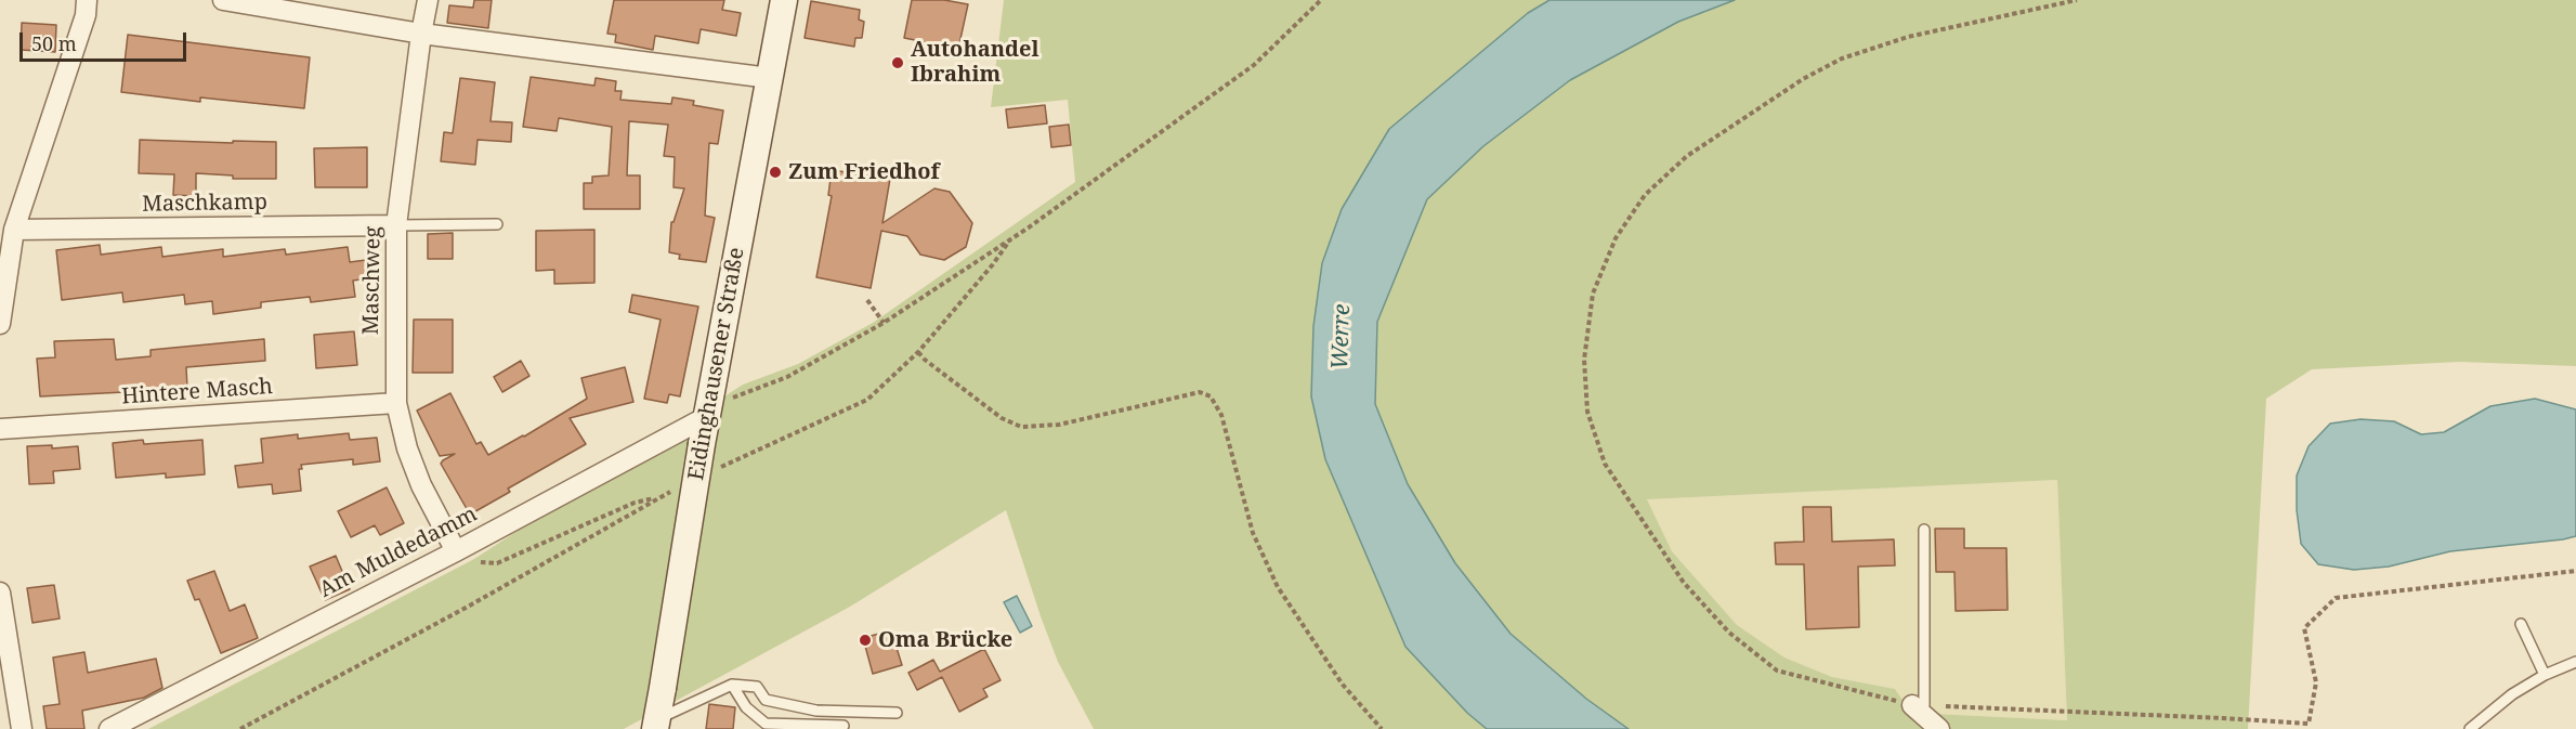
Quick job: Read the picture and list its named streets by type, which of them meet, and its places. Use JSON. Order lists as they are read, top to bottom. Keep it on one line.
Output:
{"streets":{"main road":["Eidinghausener Straße"],"street":["Maschkamp","Maschweg","Hintere Masch","Am Muldedamm"]},"crossings":[["Maschkamp","Maschweg"],["Maschweg","Hintere Masch"],["Maschweg","Am Muldedamm"],["Eidinghausener Straße","Am Muldedamm"]],"water":["Werre"],"places":["Autohandel Ibrahim","Zum Friedhof","Oma Brücke"],"scale_bar":"50 m"}
